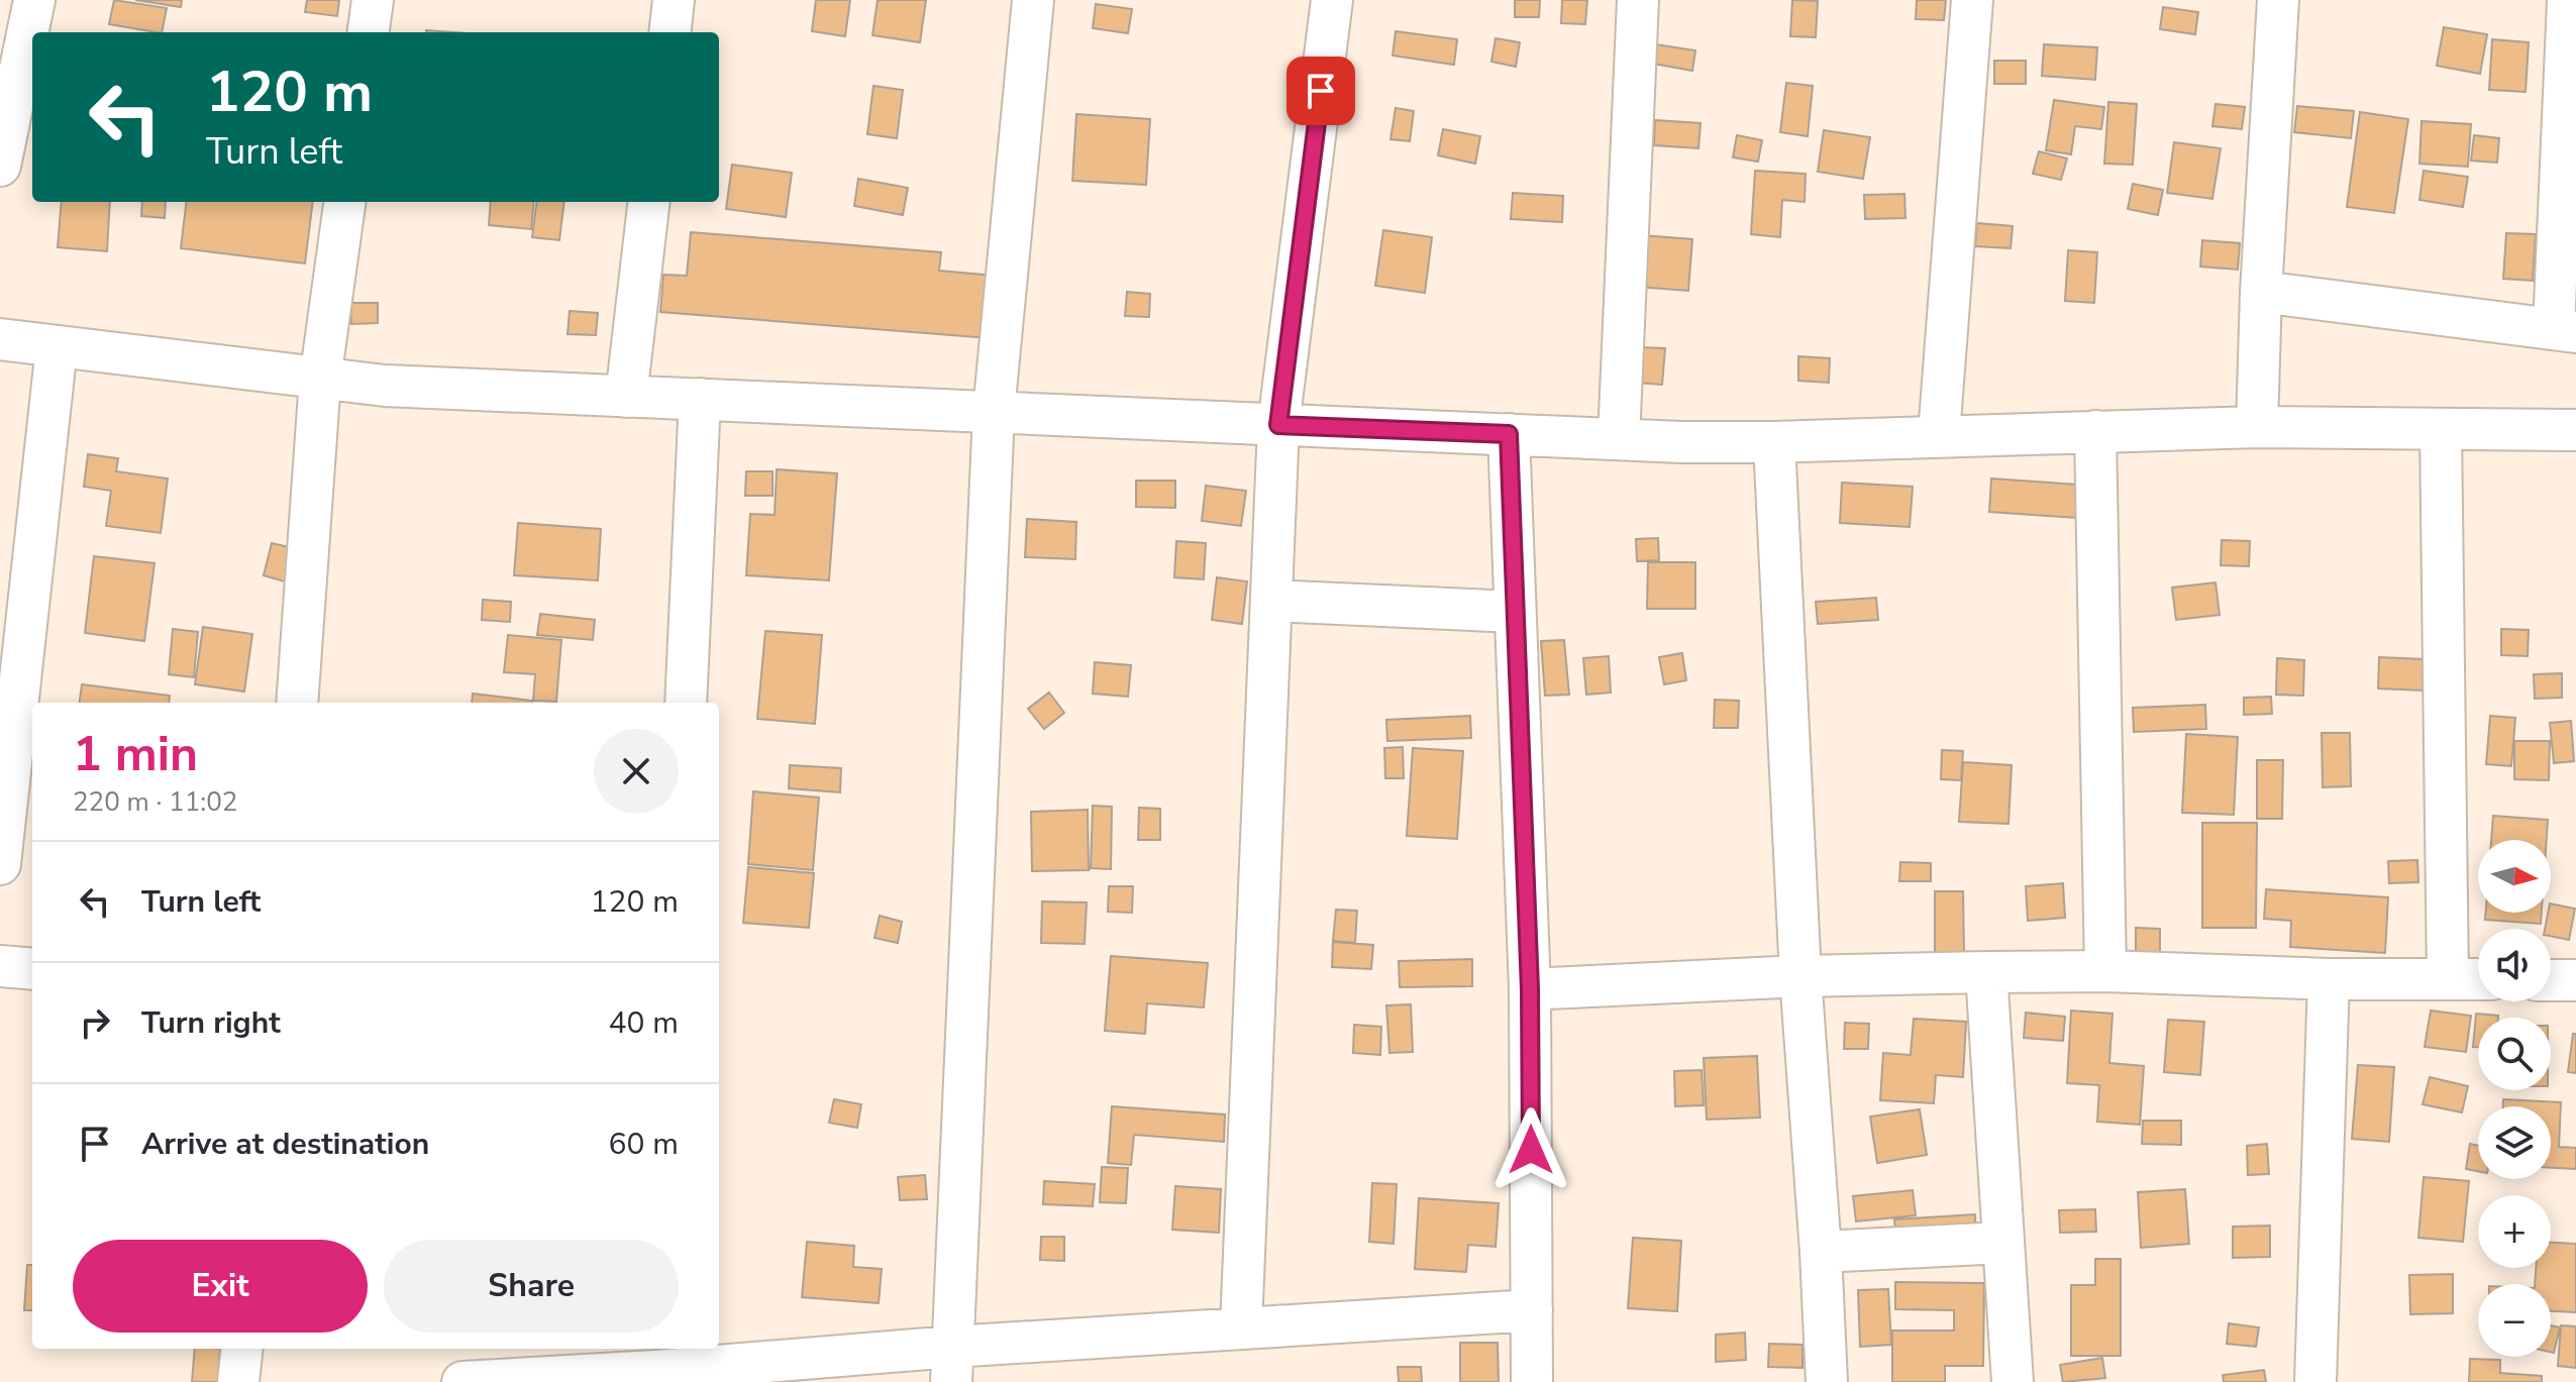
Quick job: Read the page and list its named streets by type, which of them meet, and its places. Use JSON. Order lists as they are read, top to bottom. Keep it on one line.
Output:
{"north":"right","page":{"turn":["120 m","Turn left"],"heading":["1 min","220 m · 11:02"],"map_buttons":["+","−"],"list":[{"name":"Turn left","value":"120 m"},{"name":"Turn right","value":"40 m"},{"name":"Arrive at destination","value":"60 m"}],"buttons":["Exit","Share"]}}
